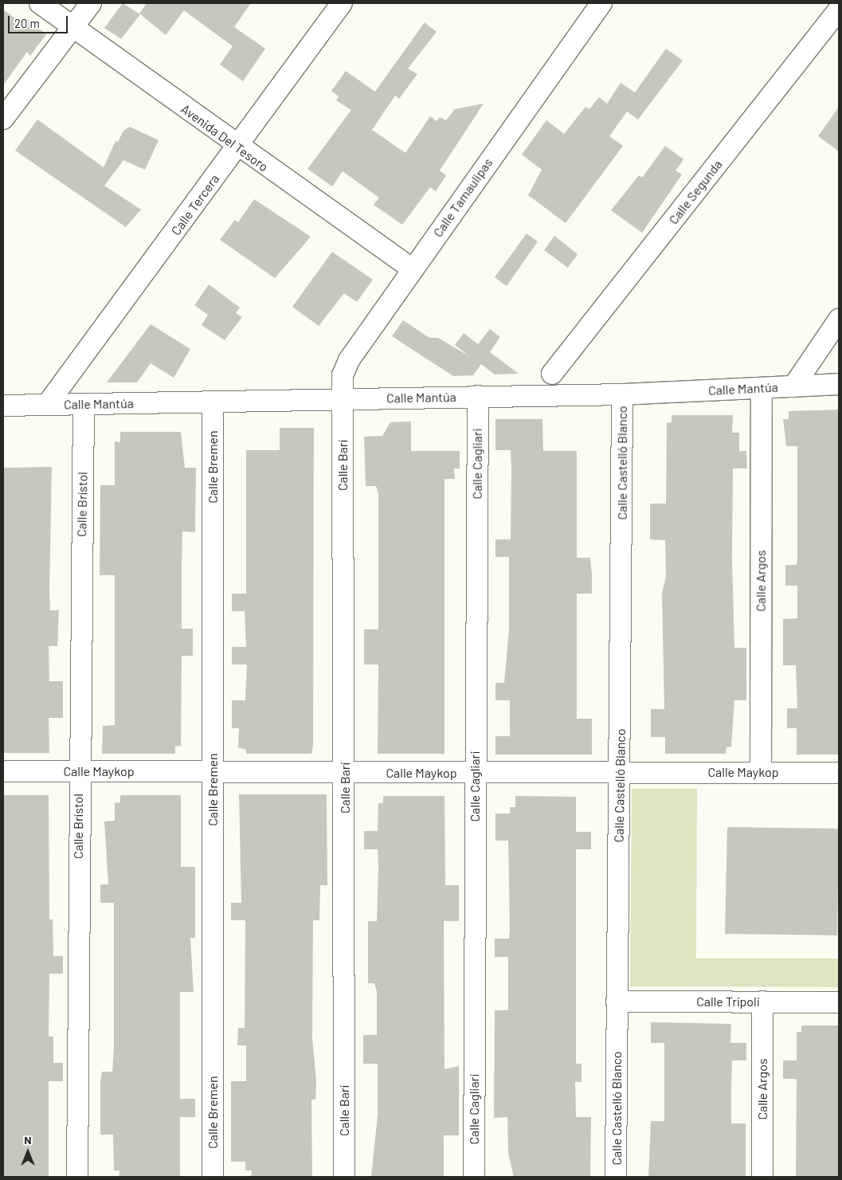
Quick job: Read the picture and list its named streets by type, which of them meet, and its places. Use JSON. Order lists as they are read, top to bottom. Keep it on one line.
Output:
{"streets":{"street":["Avenida Del Tesoro","Calle Segunda","Calle Tamaulipas","Calle Tercera","Calle Mantúa","Calle Castelló Blanco","Calle Cagliari","Calle Barí","Calle Bremen","Calle Brístol","Calle Argos","Calle Maykop","Calle Trípoli"]},"crossings":[["Avenida Del Tesoro","Calle Tamaulipas"],["Avenida Del Tesoro","Calle Tercera"],["Calle Tamaulipas","Calle Mantúa"],["Calle Tamaulipas","Calle Barí"],["Calle Tercera","Calle Mantúa"],["Calle Mantúa","Calle Castelló Blanco"],["Calle Mantúa","Calle Cagliari"],["Calle Mantúa","Calle Barí"],["Calle Mantúa","Calle Bremen"],["Calle Mantúa","Calle Brístol"],["Calle Mantúa","Calle Argos"],["Calle Castelló Blanco","Calle Maykop"],["Calle Castelló Blanco","Calle Trípoli"],["Calle Cagliari","Calle Maykop"],["Calle Barí","Calle Maykop"],["Calle Bremen","Calle Maykop"],["Calle Brístol","Calle Maykop"],["Calle Argos","Calle Maykop"],["Calle Argos","Calle Trípoli"]],"scale_bar":"20 m","north":"top"}
